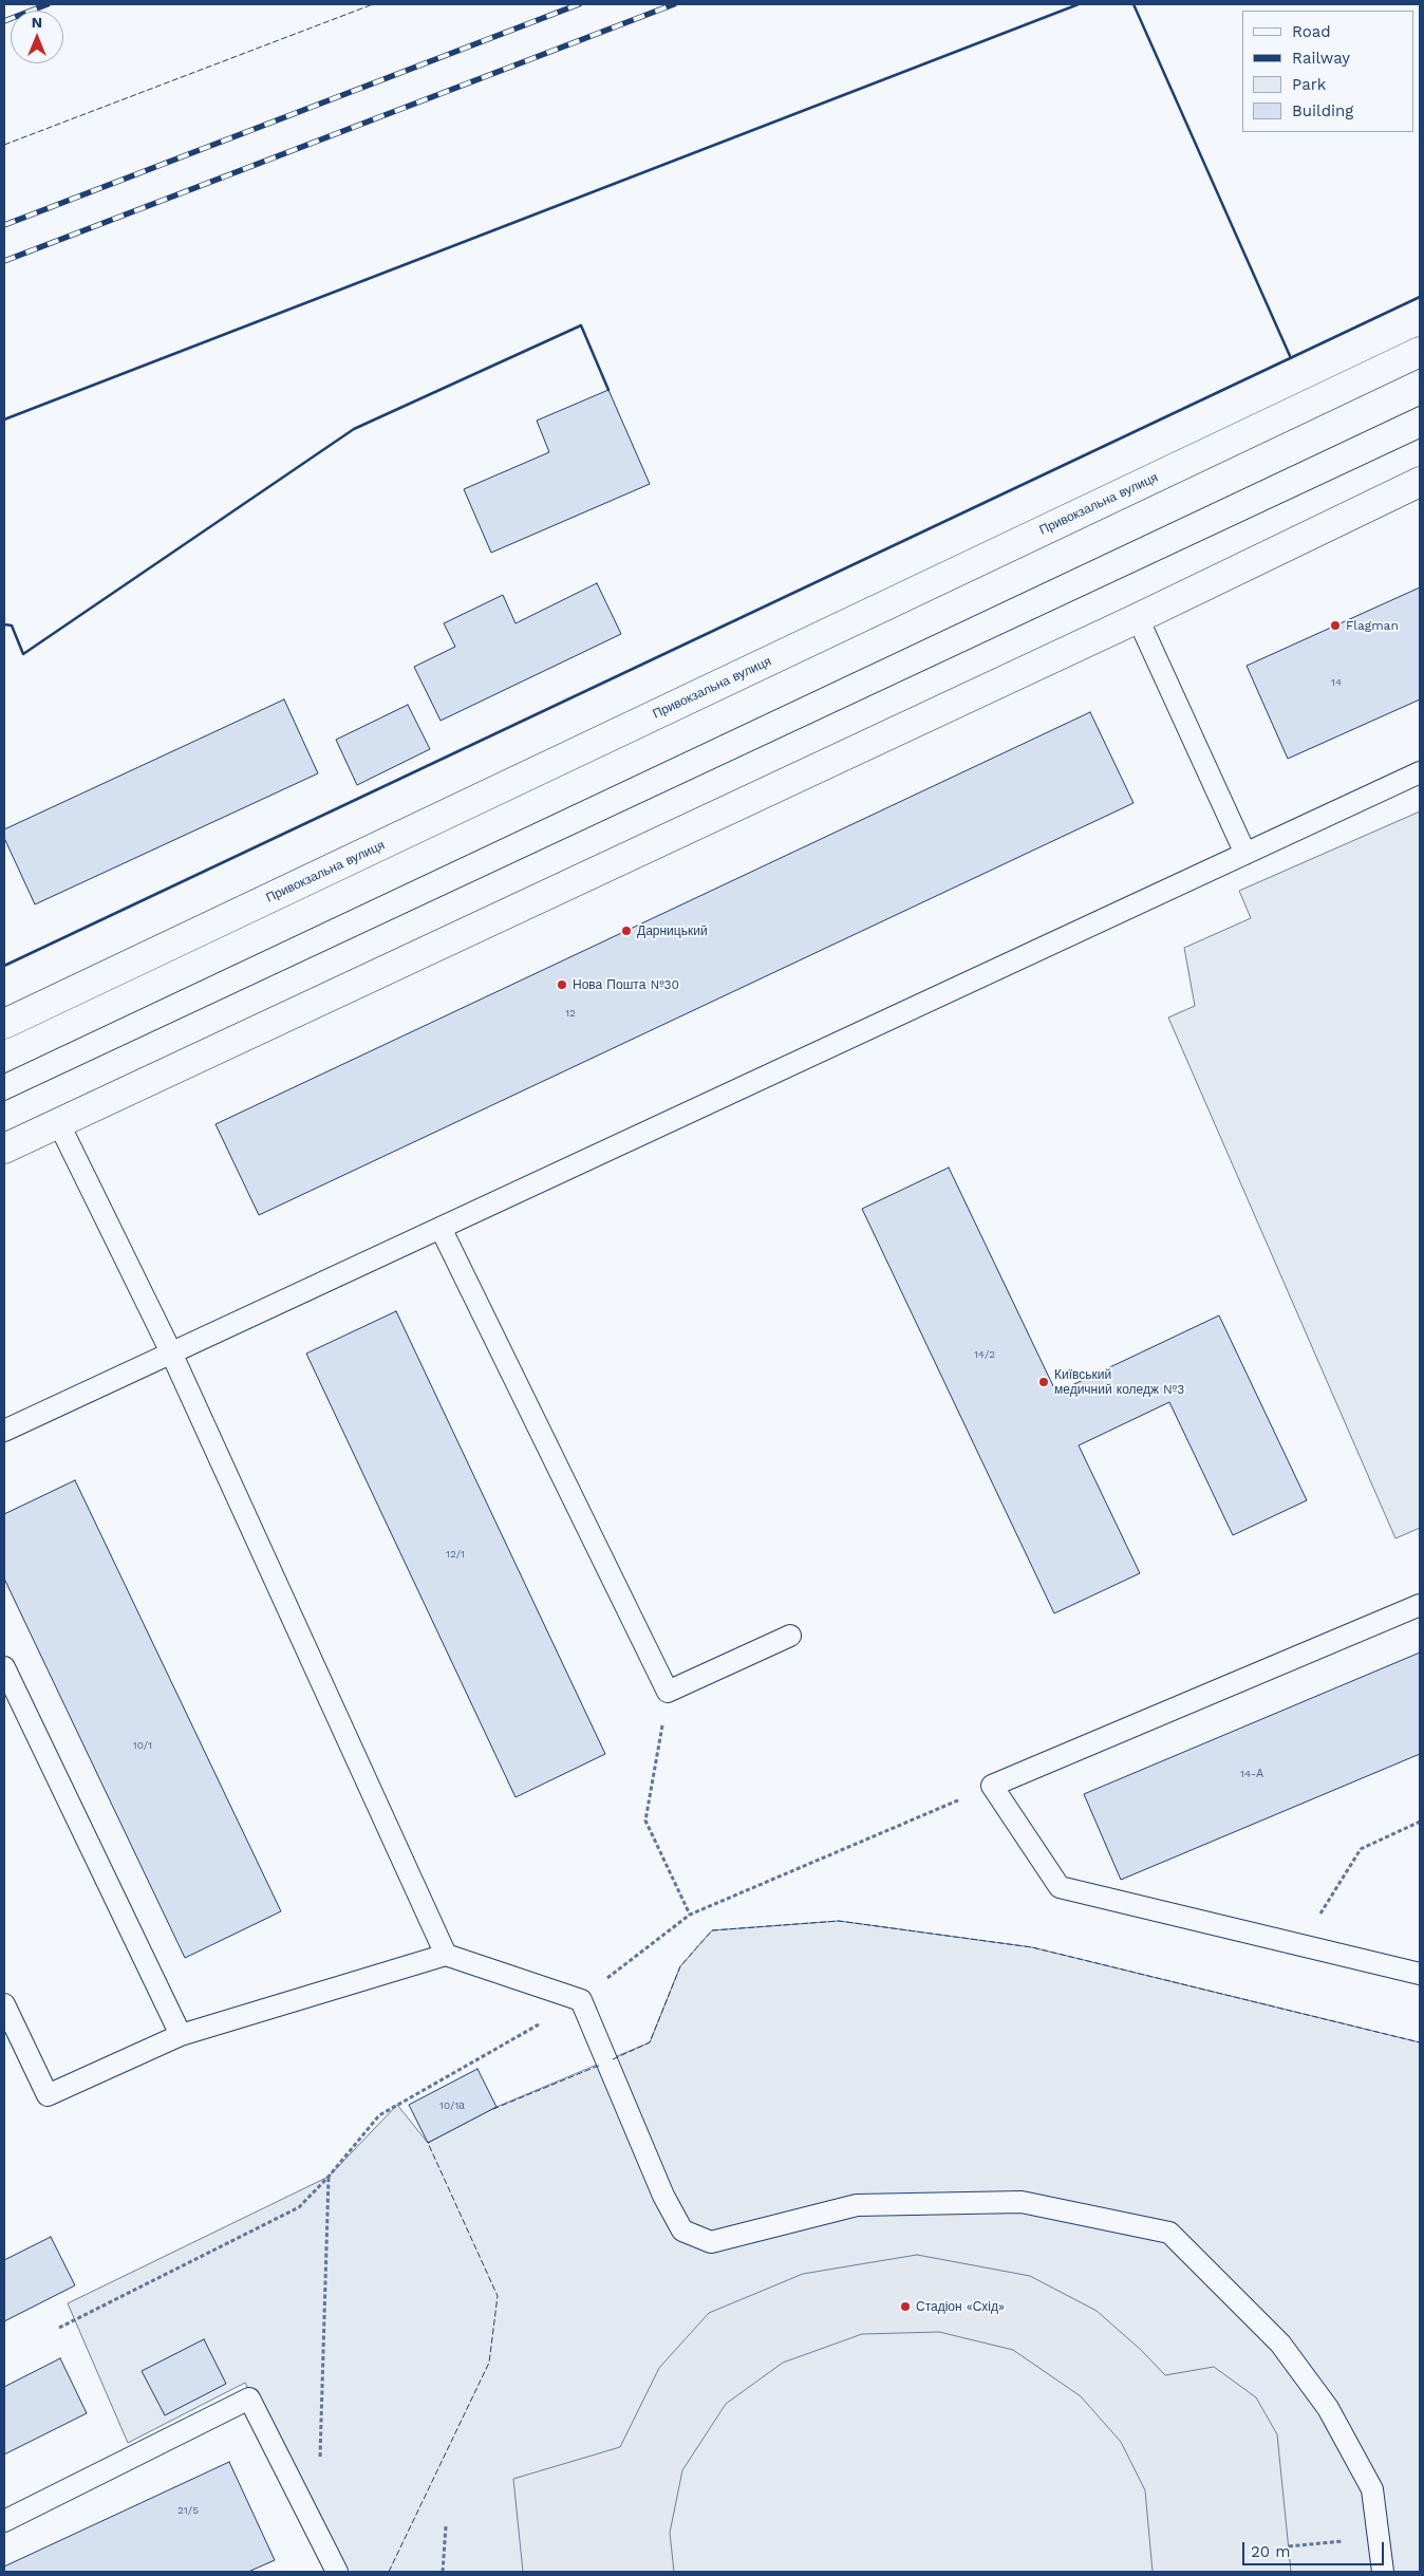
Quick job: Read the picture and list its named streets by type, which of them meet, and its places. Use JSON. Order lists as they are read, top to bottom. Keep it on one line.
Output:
{"streets":{"main road":["Привокзальна вулиця"]},"places":["Flagman","Дарницький","Нова Пошта №30","Київський медичний коледж №3","Стадіон «Схід»"],"house_numbers":["14","12","14/2","12/1","10/1","14-А","10/1а","21/5"],"legend":["Road","Railway","Park","Building"],"scale_bar":"20 m","north":"top"}
